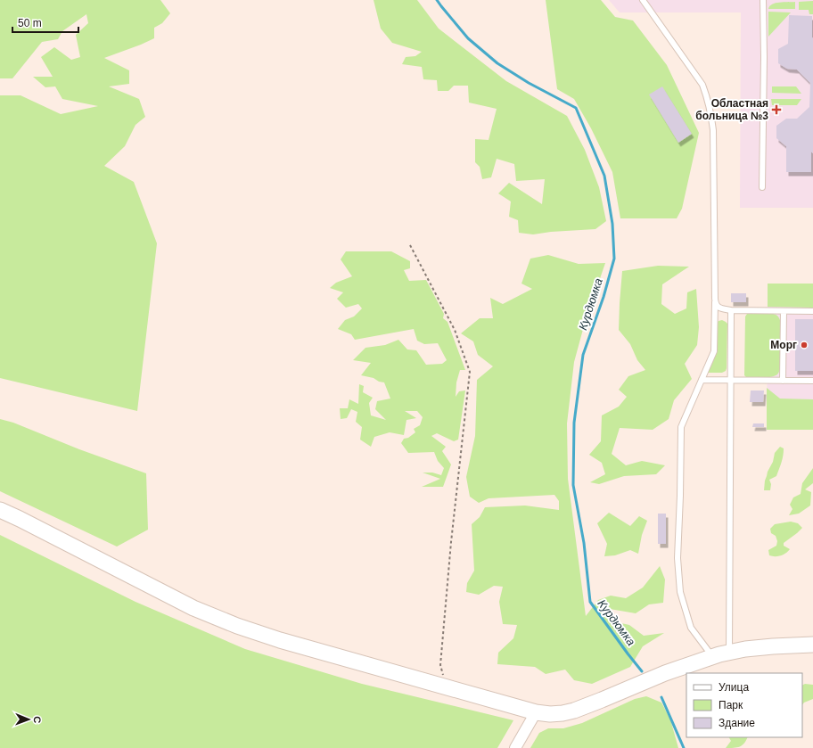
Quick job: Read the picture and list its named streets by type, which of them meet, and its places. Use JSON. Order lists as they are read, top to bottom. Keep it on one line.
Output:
{"water":["Курдюмка"],"places":{"health":["Областная больница №3"],"other":["Морг"]},"legend":["Улица","Парк","Здание"],"scale_bar":"50 m","north":"right"}
